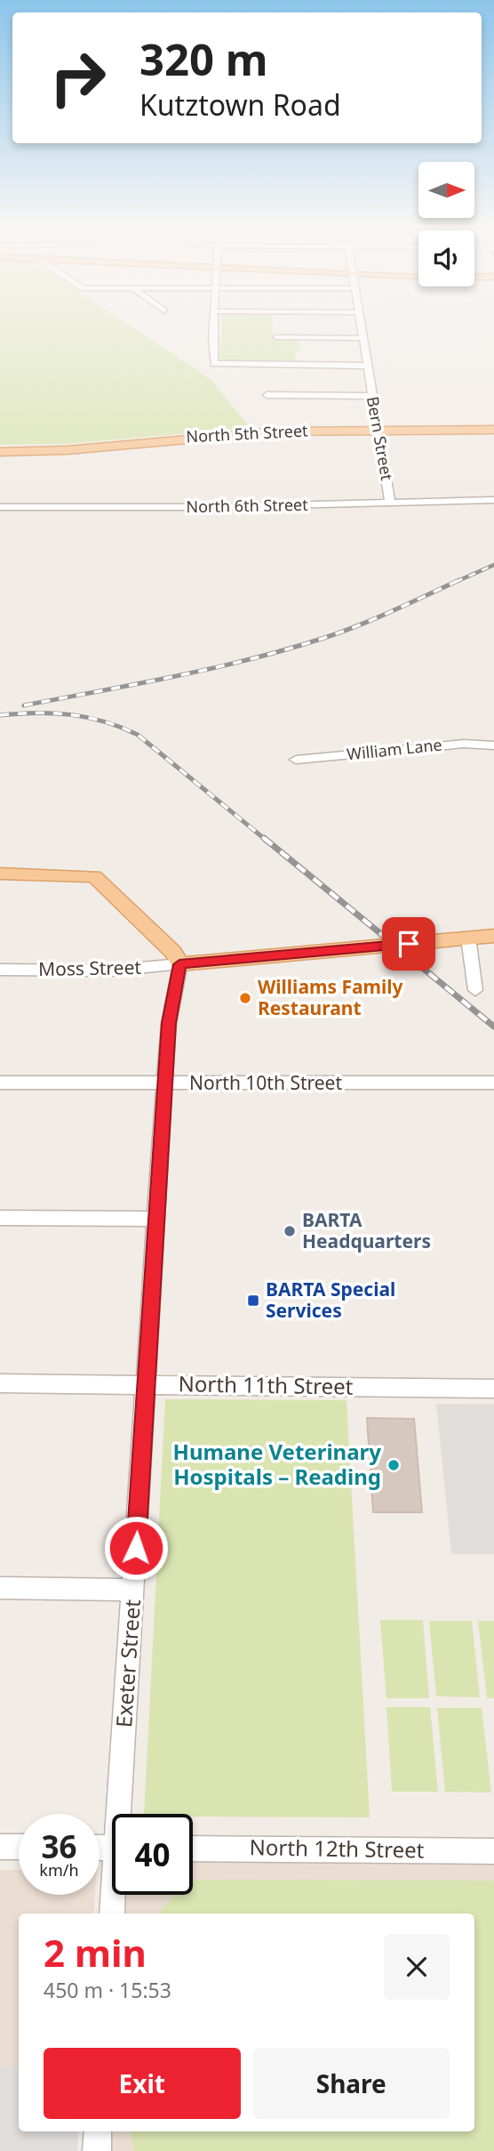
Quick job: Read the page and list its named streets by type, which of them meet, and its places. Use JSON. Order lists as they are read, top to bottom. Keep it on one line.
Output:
{"streets":{"main road":["North 5th Street"],"street":["Bern Street","North 6th Street","William Lane","Moss Street","North 10th Street","North 11th Street","Exeter Street","North 12th Street"]},"crossings":[["North 5th Street","Bern Street"],["Bern Street","North 6th Street"],["Moss Street","Exeter Street"],["North 10th Street","Exeter Street"],["North 11th Street","Exeter Street"]],"places":{"other":["Williams Family Restaurant","BARTA Headquarters","Humane Veterinary Hospitals – Reading"],"transit":["BARTA Special Services"]},"north":"right","page":{"turn":["320 m","Kutztown Road"],"speed":"36 km/h","limit":"40","heading":["2 min","450 m · 15:53"],"buttons":["Exit","Share"]}}
